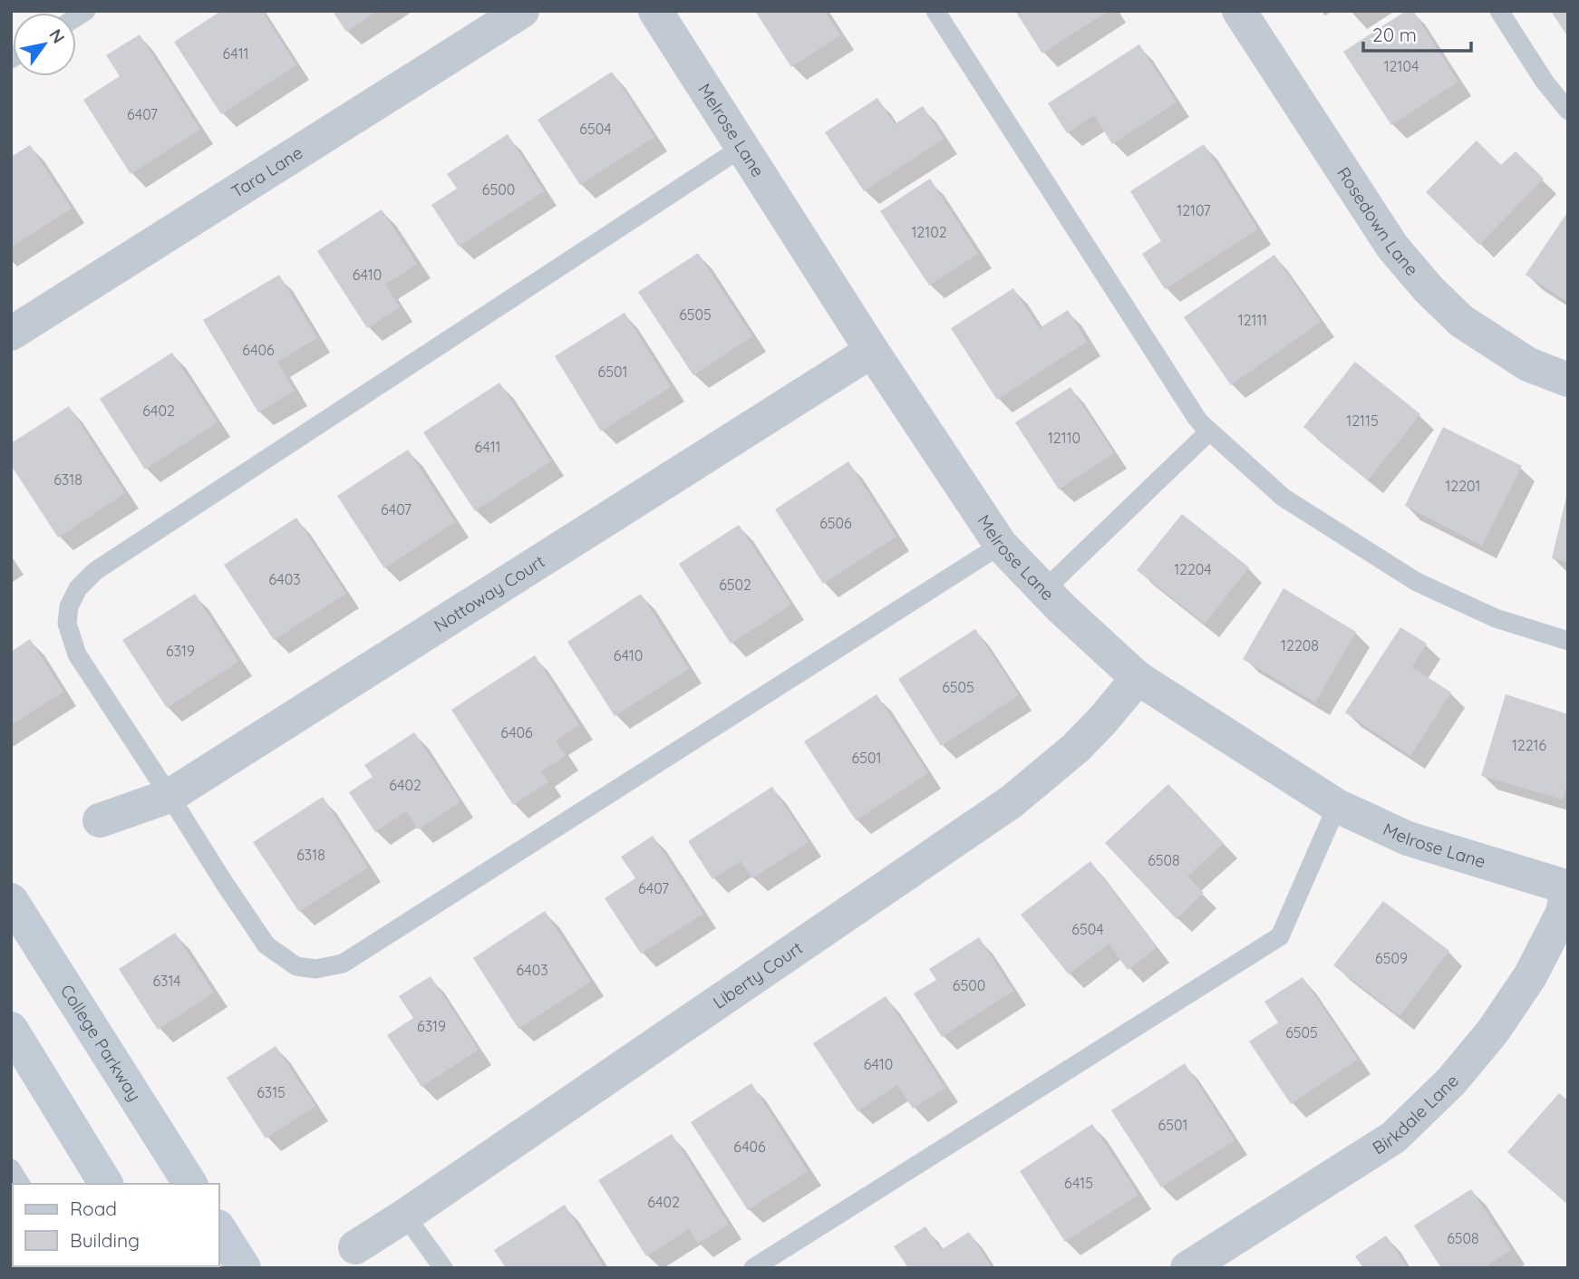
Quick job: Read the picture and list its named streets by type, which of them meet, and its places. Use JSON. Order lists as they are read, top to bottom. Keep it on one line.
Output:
{"streets":{"main road":["College Parkway"],"street":["Melrose Lane","Tara Lane","Rosedown Lane","Nottoway Court","Liberty Court","Birkdale Lane"]},"crossings":[["Melrose Lane","Nottoway Court"],["Melrose Lane","Liberty Court"],["Melrose Lane","Birkdale Lane"]],"house_numbers":["6411","12104","6407","6504","6500","12107","12102","6410","6505","12111","6406","6501","6402","12115","12110","6411","6318","12201","6407","6506","12204","6403","6502","12208","6319","6410","6505","6406","12216","6501","6402","6318","6508","6407","6504","6509","6403","6314","6500","6319","6505","6410","6315","6501","6406","6415","6402","6508"],"legend":["Road","Building"],"scale_bar":"20 m","north":"top right"}
